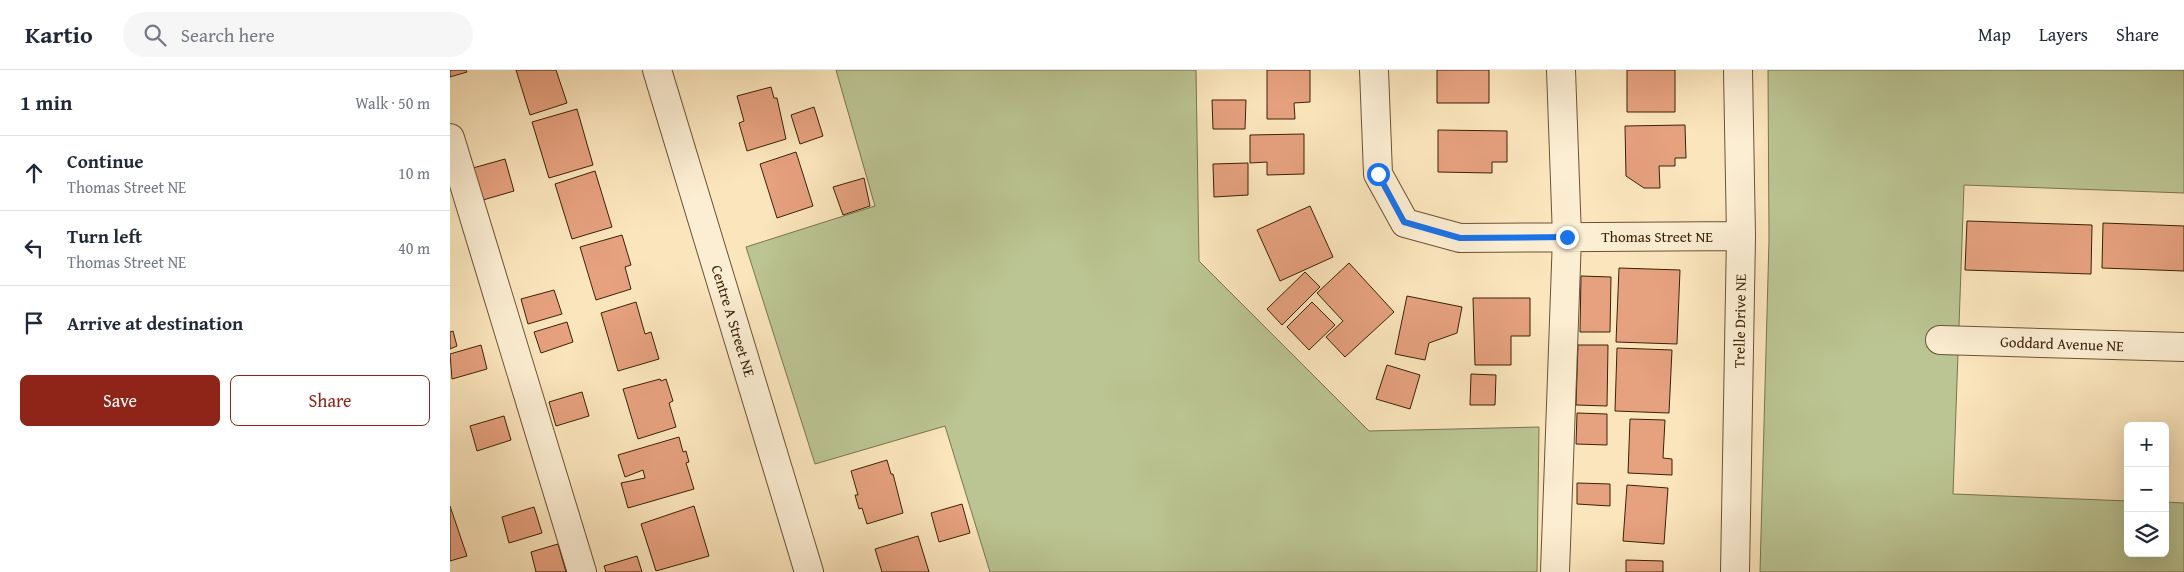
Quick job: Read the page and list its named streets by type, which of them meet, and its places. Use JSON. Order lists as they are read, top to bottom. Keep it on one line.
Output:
{"streets":{"street":["Thomas Street NE","Centre A Street NE","Trelle Drive NE","Goddard Avenue NE"]},"crossings":[["Thomas Street NE","Trelle Drive NE"]],"page":{"header":"Kartio","search":"Search here","nav":["Map","Layers","Share"],"heading":["1 min","Walk · 50 m"],"list":[["Continue","Thomas Street NE","10 m"],["Turn left","Thomas Street NE","40 m"],"Arrive at destination"],"buttons":["Save","Share"],"map_buttons":["+","−"]}}
